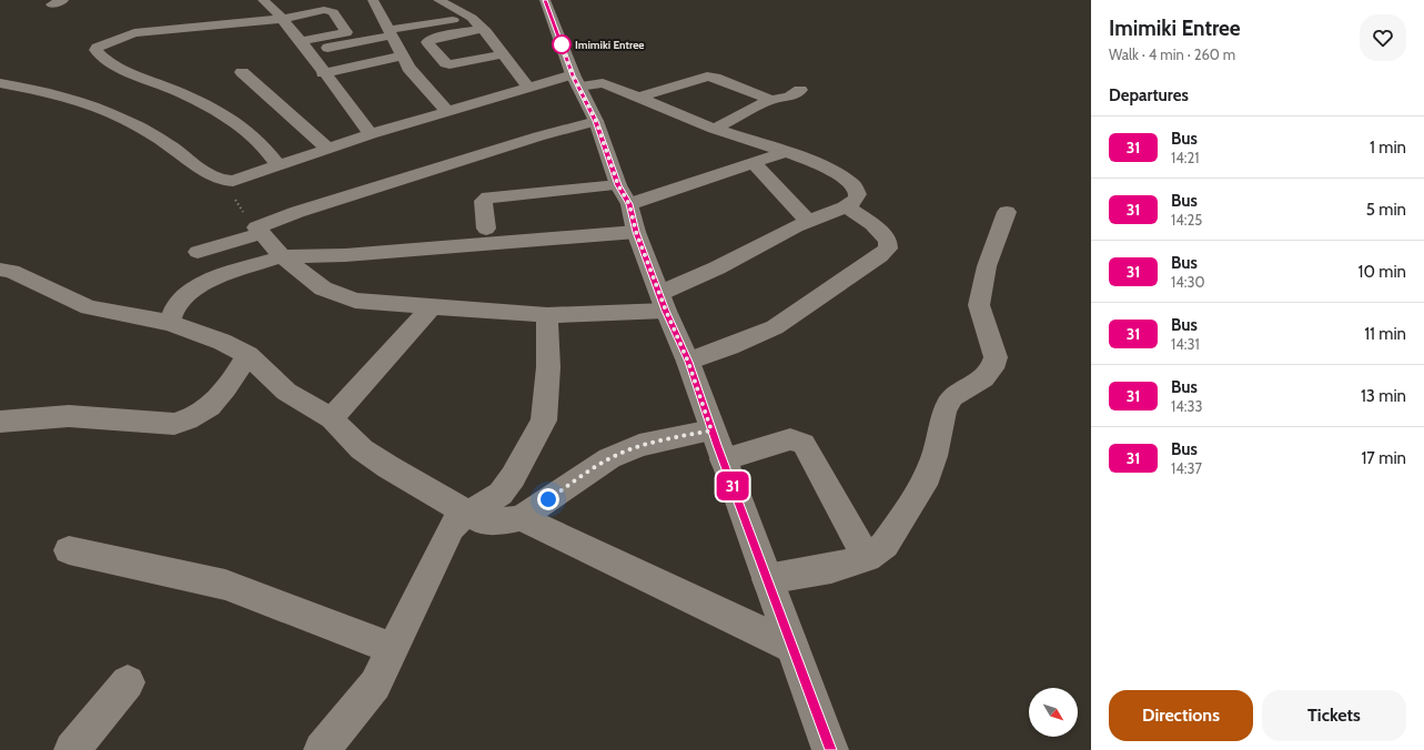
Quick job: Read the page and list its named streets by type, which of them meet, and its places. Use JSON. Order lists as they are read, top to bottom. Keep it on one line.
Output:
{"places":["Imimiki Entree"],"lines":["bus line 31"],"north":"bottom right","page":{"on_map":"31","heading":[["Imimiki Entree","Walk · 4 min · 260 m"],"Departures"],"list":[{"mark":"31","name":"Bus","note":"14:21","value":"1 min"},{"mark":"31","name":"Bus","note":"14:25","value":"5 min"},{"mark":"31","name":"Bus","note":"14:30","value":"10 min"},{"mark":"31","name":"Bus","note":"14:31","value":"11 min"},{"mark":"31","name":"Bus","note":"14:33","value":"13 min"},{"mark":"31","name":"Bus","note":"14:37","value":"17 min"}],"buttons":["Directions","Tickets"]}}
